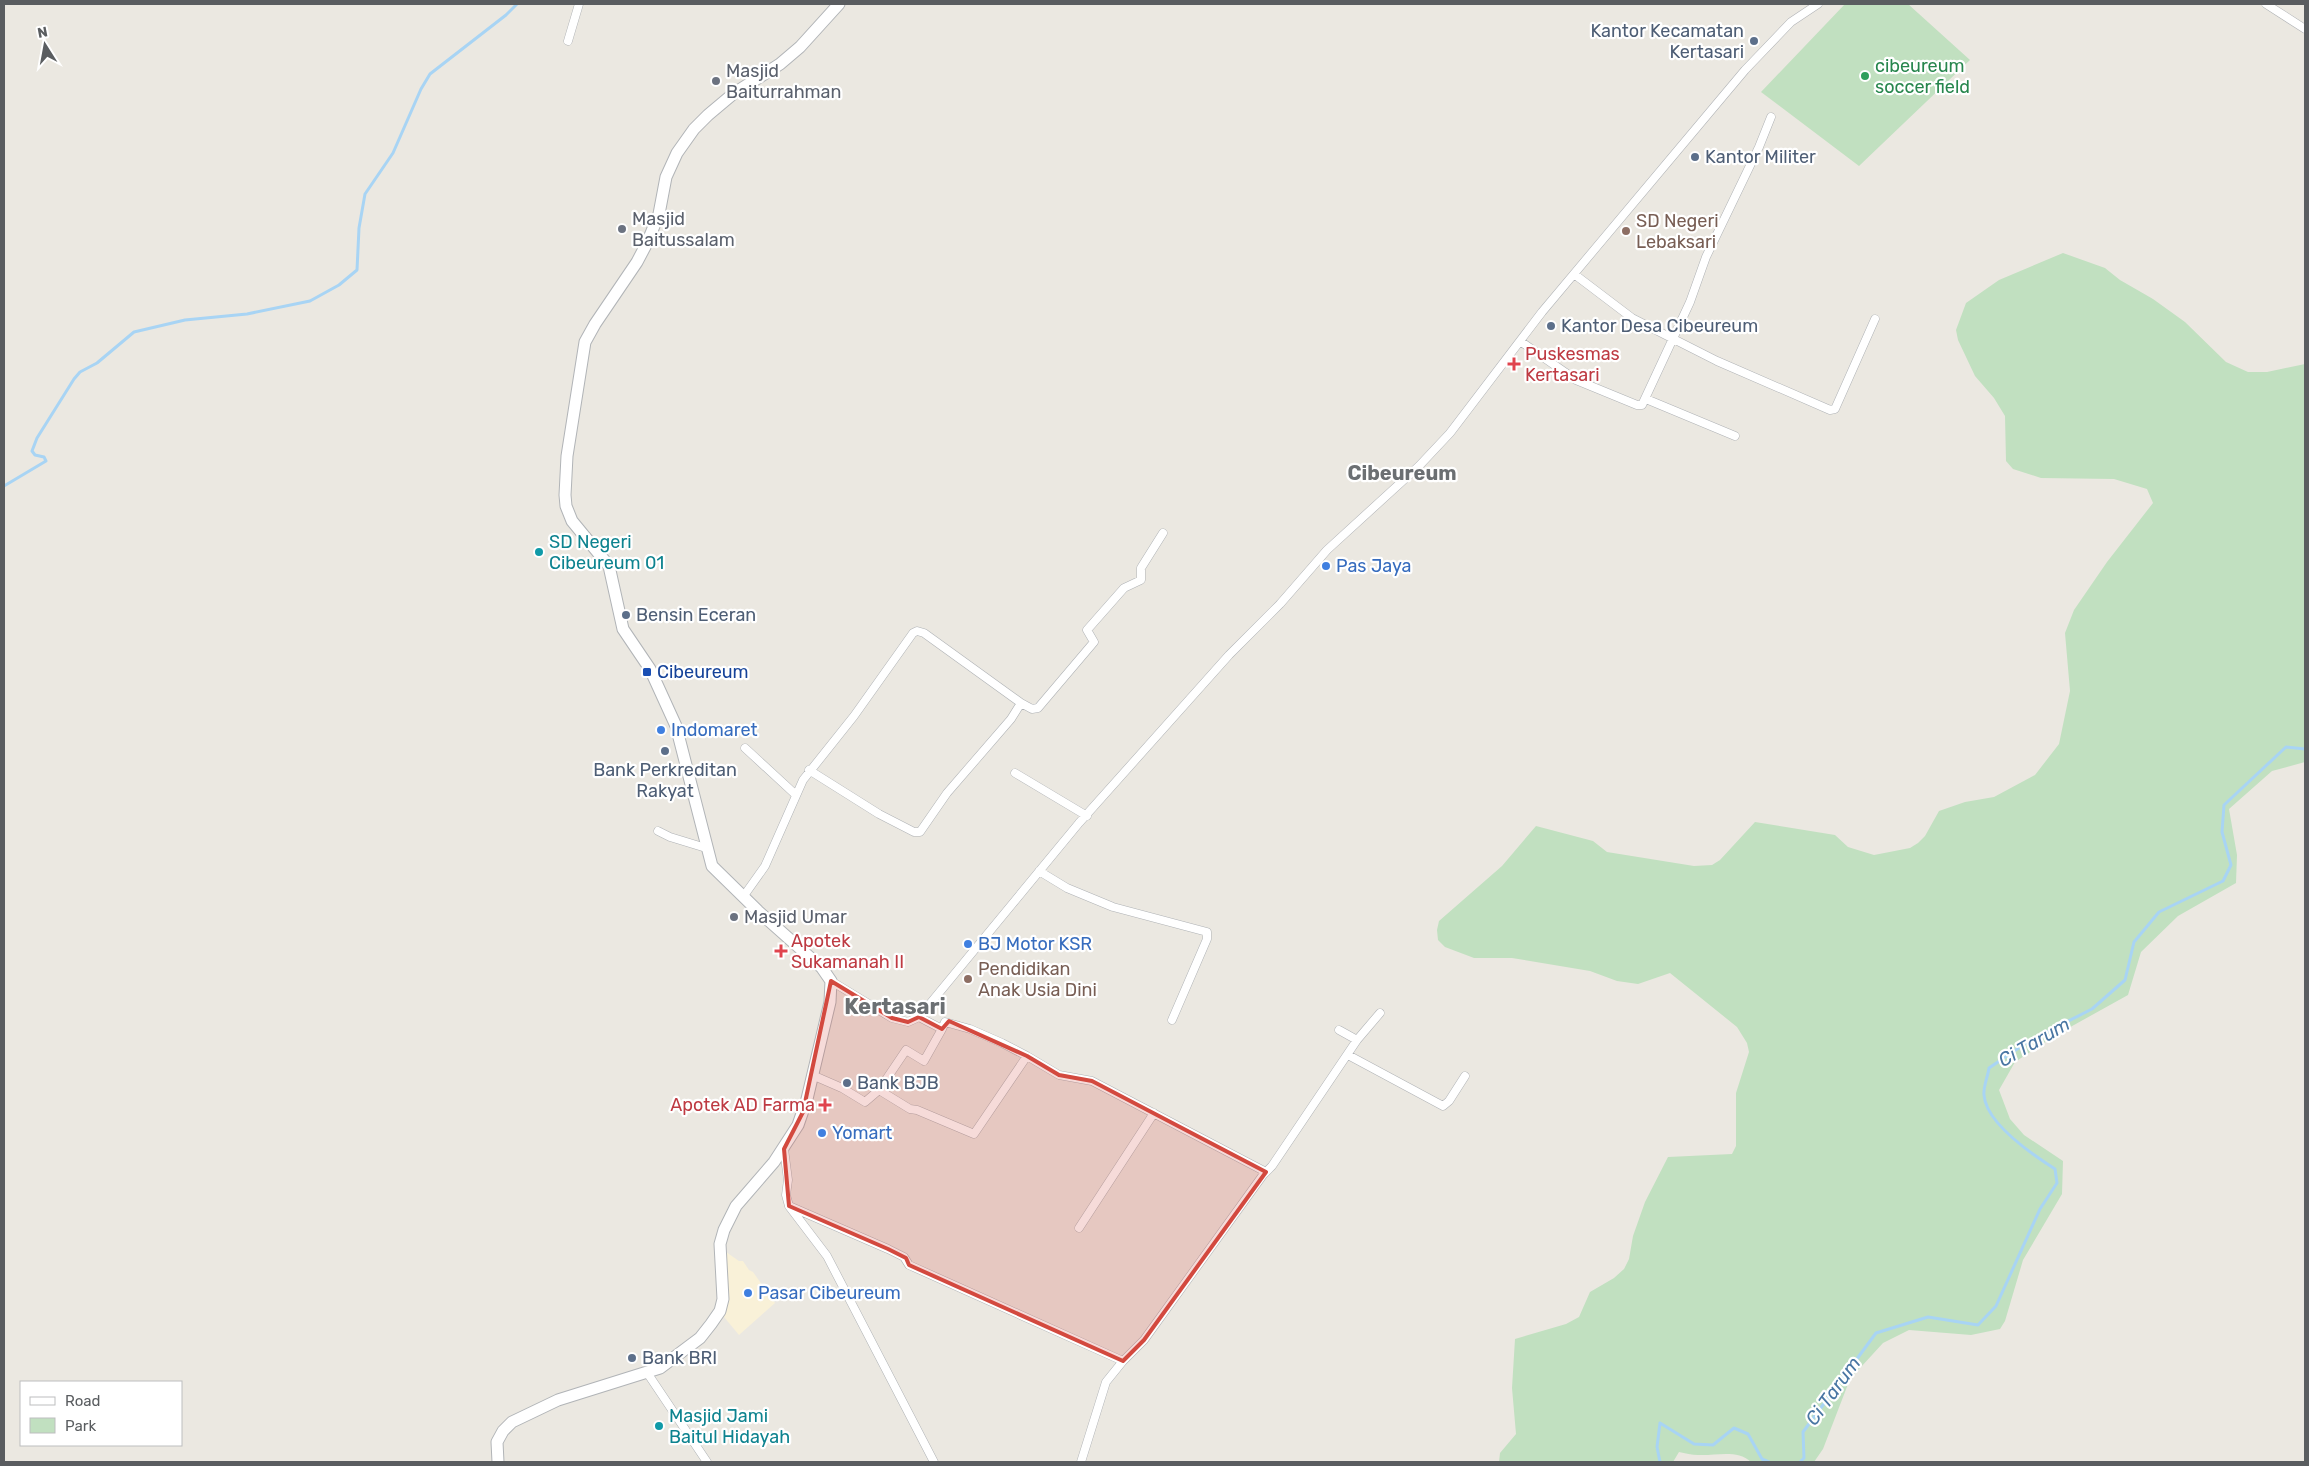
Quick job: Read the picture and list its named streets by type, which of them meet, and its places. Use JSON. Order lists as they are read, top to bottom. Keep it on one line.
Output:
{"districts":["Cibeureum","Kertasari"],"water":["Ci Tarum"],"places":{"other":["Kantor Kecamatan Kertasari","cibeureum soccer field","Masjid Baiturrahman","Kantor Militer","Masjid Baitussalam","SD Negeri Lebaksari","Kantor Desa Cibeureum","SD Negeri Cibeureum 01","Pas Jaya","Bensin Eceran","Indomaret","Bank Perkreditan Rakyat","Masjid Umar","BJ Motor KSR","Pendidikan Anak Usia Dini","Bank BJB","Yomart","Pasar Cibeureum","Bank BRI","Masjid Jami Baitul Hidayah"],"health":["Puskesmas Kertasari","Apotek Sukamanah II","Apotek AD Farma"],"transit":["Cibeureum"]},"legend":["Road","Park"],"north":"top"}
